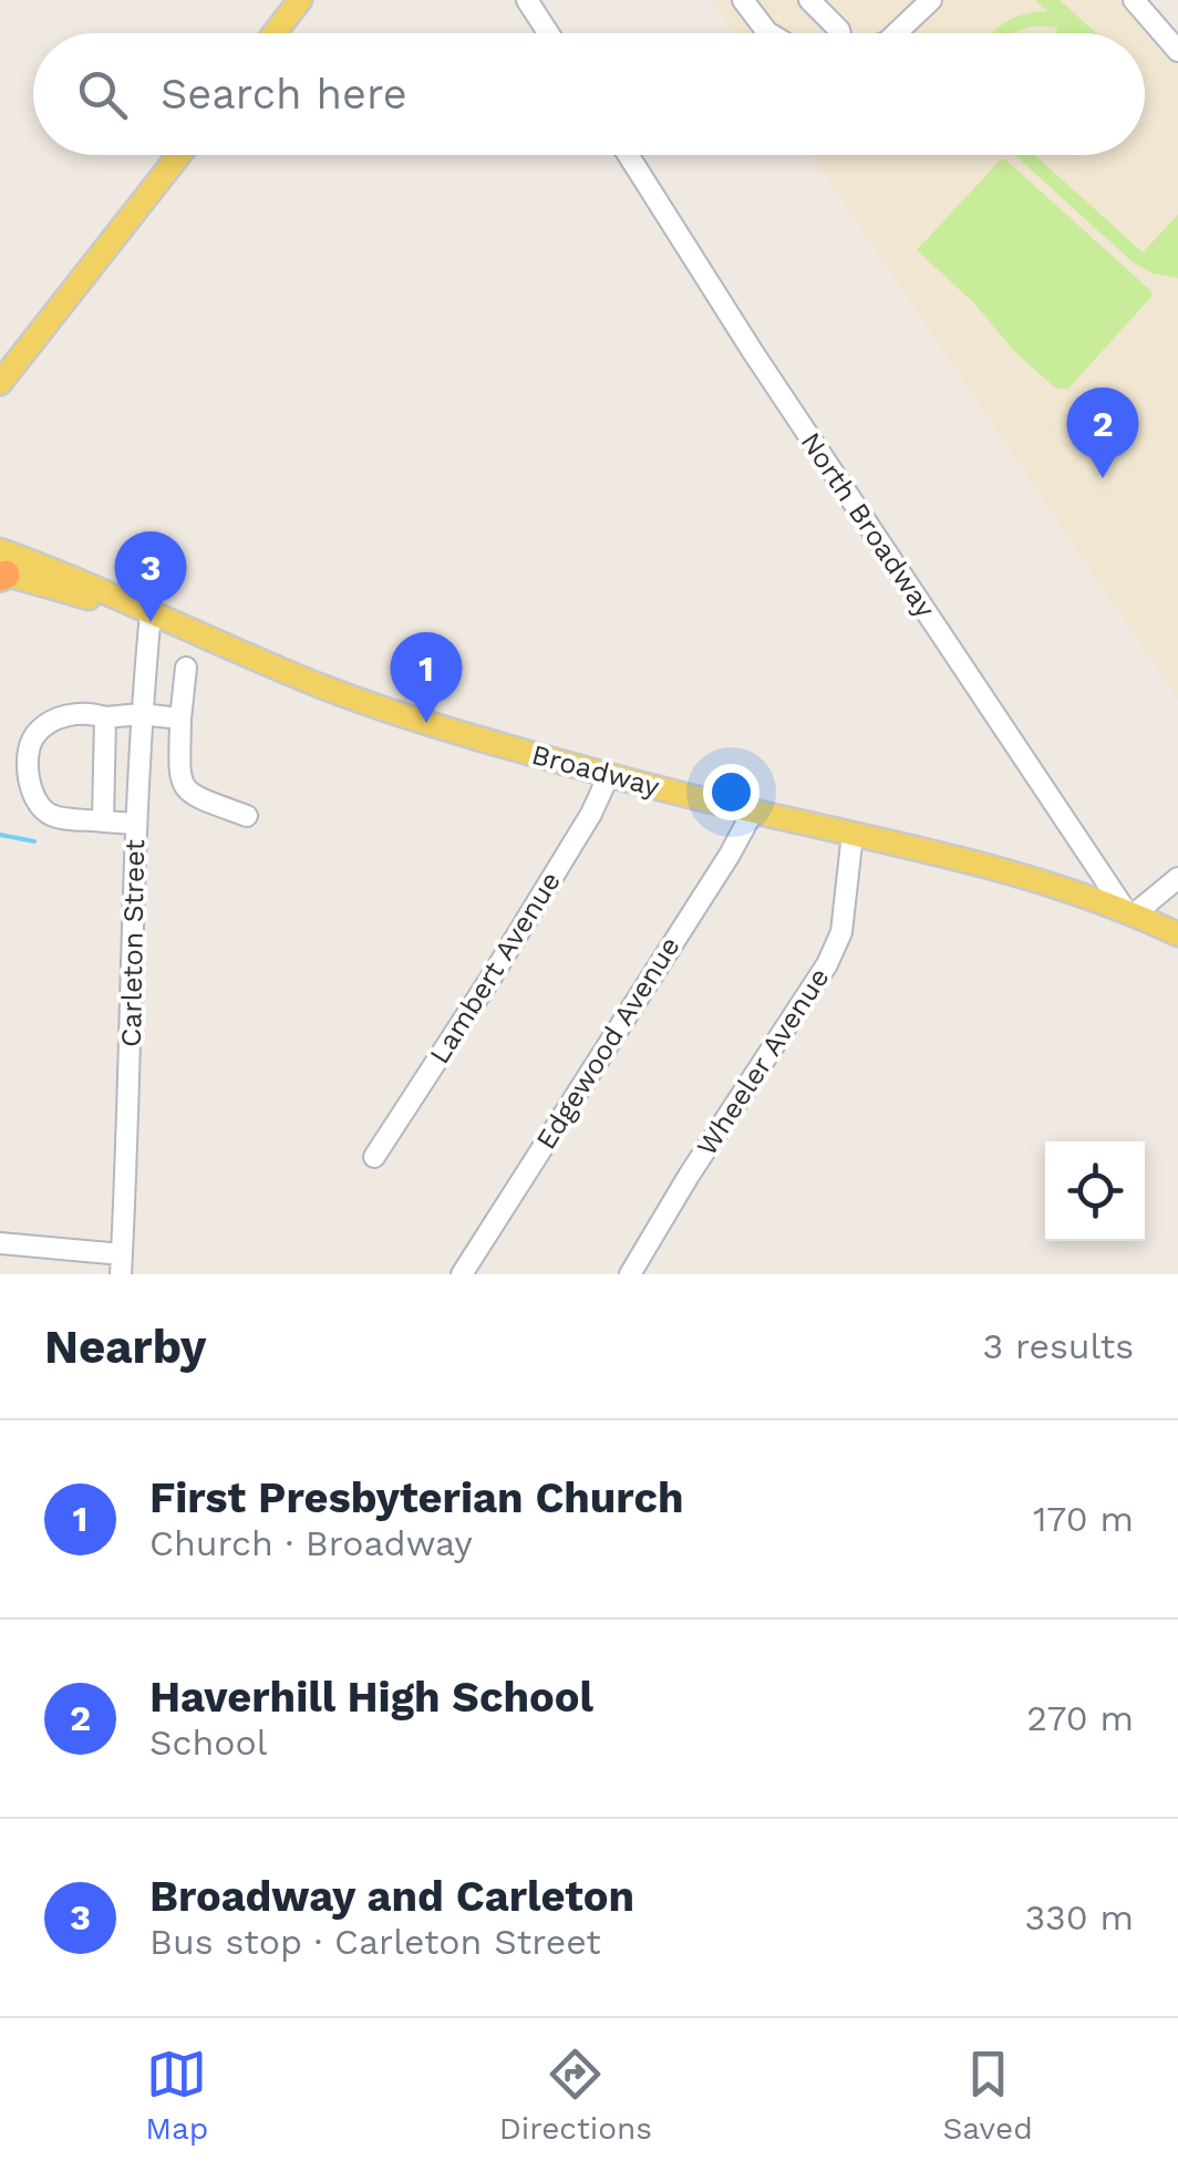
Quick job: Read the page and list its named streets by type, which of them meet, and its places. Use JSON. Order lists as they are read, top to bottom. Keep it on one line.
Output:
{"streets":{"main road":["Broadway"],"street":["North Broadway","Carleton Street","Lambert Avenue","Edgewood Avenue","Wheeler Avenue"]},"crossings":[["North Broadway","Broadway"],["Broadway","Carleton Street"],["Broadway","Lambert Avenue"],["Broadway","Edgewood Avenue"],["Broadway","Wheeler Avenue"]],"page":{"search":"Search here","pins":["2","3","1"],"heading":["Nearby","3 results"],"list":[{"mark":"1","name":"First Presbyterian Church","note":"Church · Broadway","value":"170 m"},{"mark":"2","name":"Haverhill High School","note":"School","value":"270 m"},{"mark":"3","name":"Broadway and Carleton","note":"Bus stop · Carleton Street","value":"330 m"}],"nav":["Map","Directions","Saved"]}}
